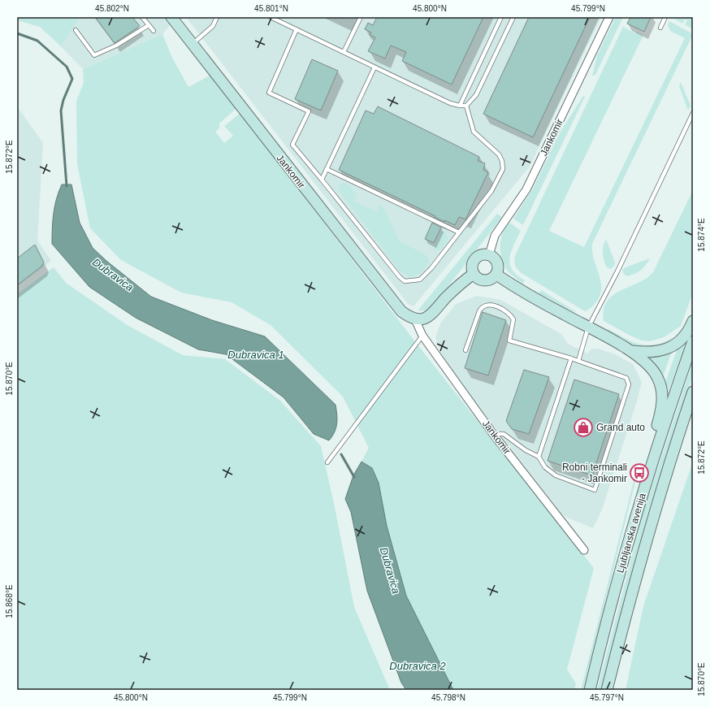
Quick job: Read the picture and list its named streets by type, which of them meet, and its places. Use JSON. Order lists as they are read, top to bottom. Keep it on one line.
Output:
{"streets":{"main road":["Jankomir","Ljubljanska avenija"]},"water":["Dubravica","Dubravica 1","Dubravica 2"],"places":{"shop":["Grand auto"],"bus stop":["Robni terminali - Jankomir"]},"coordinates":["45.802°N","45.801°N","45.800°N","45.799°N","15.872°E","15.874°E","15.870°E","15.868°E","45.798°N","45.797°N"]}
